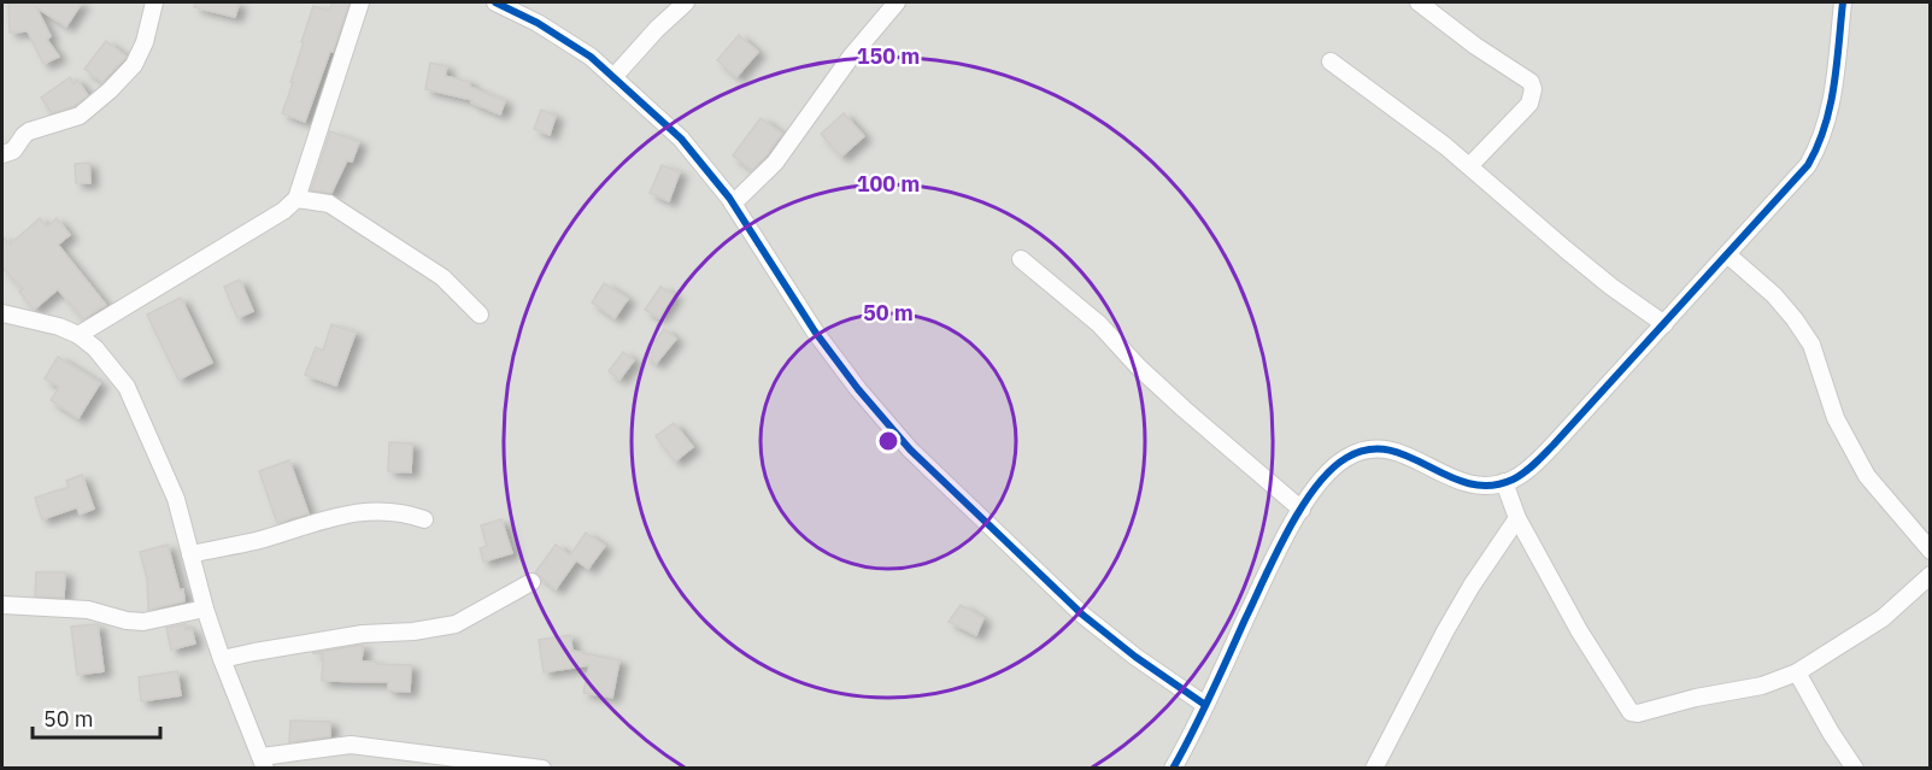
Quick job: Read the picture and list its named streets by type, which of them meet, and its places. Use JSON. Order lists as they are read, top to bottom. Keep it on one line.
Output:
{"scale_bar":"50 m","rings":["150 m","100 m","50 m"]}
